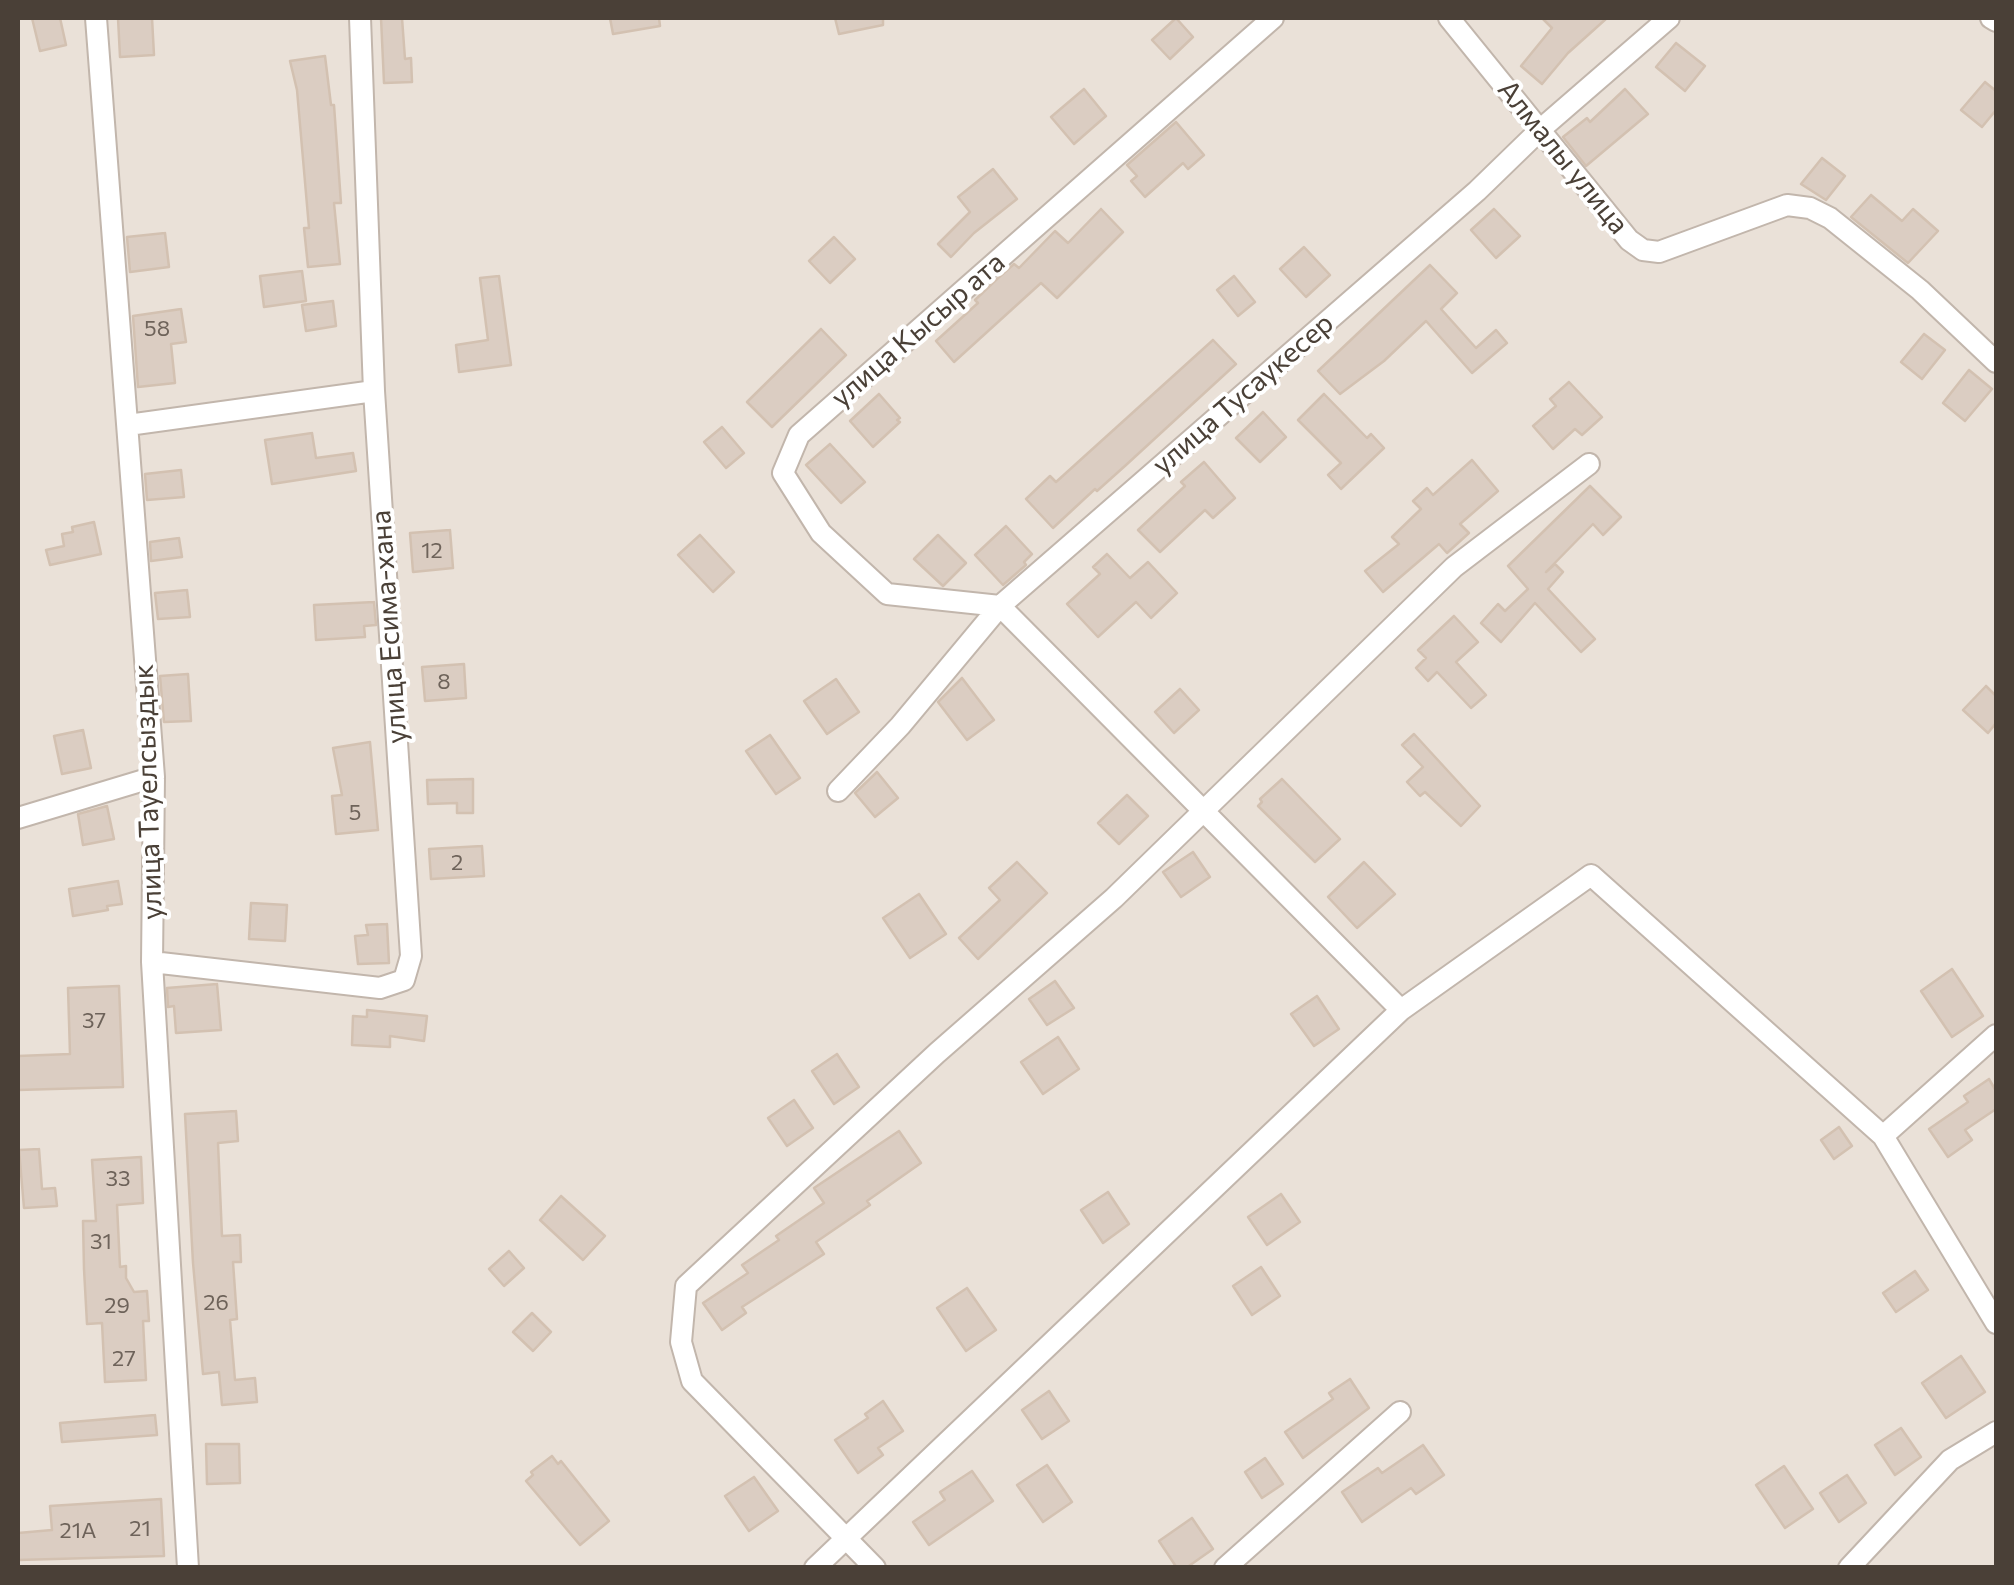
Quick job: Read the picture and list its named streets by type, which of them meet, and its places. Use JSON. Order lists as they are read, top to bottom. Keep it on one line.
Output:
{"streets":{"street":["Алмалы улица","улица Кысыр ата","улица Тусаукесер","улица Есима-хана","улица Тауелсыздык"]},"crossings":[["Алмалы улица","улица Тусаукесер"],["улица Кысыр ата","улица Тусаукесер"],["улица Есима-хана","улица Тауелсыздык"]],"house_numbers":["58","12","8","5","2","37","33","31","26","29","27","21","21А"]}
